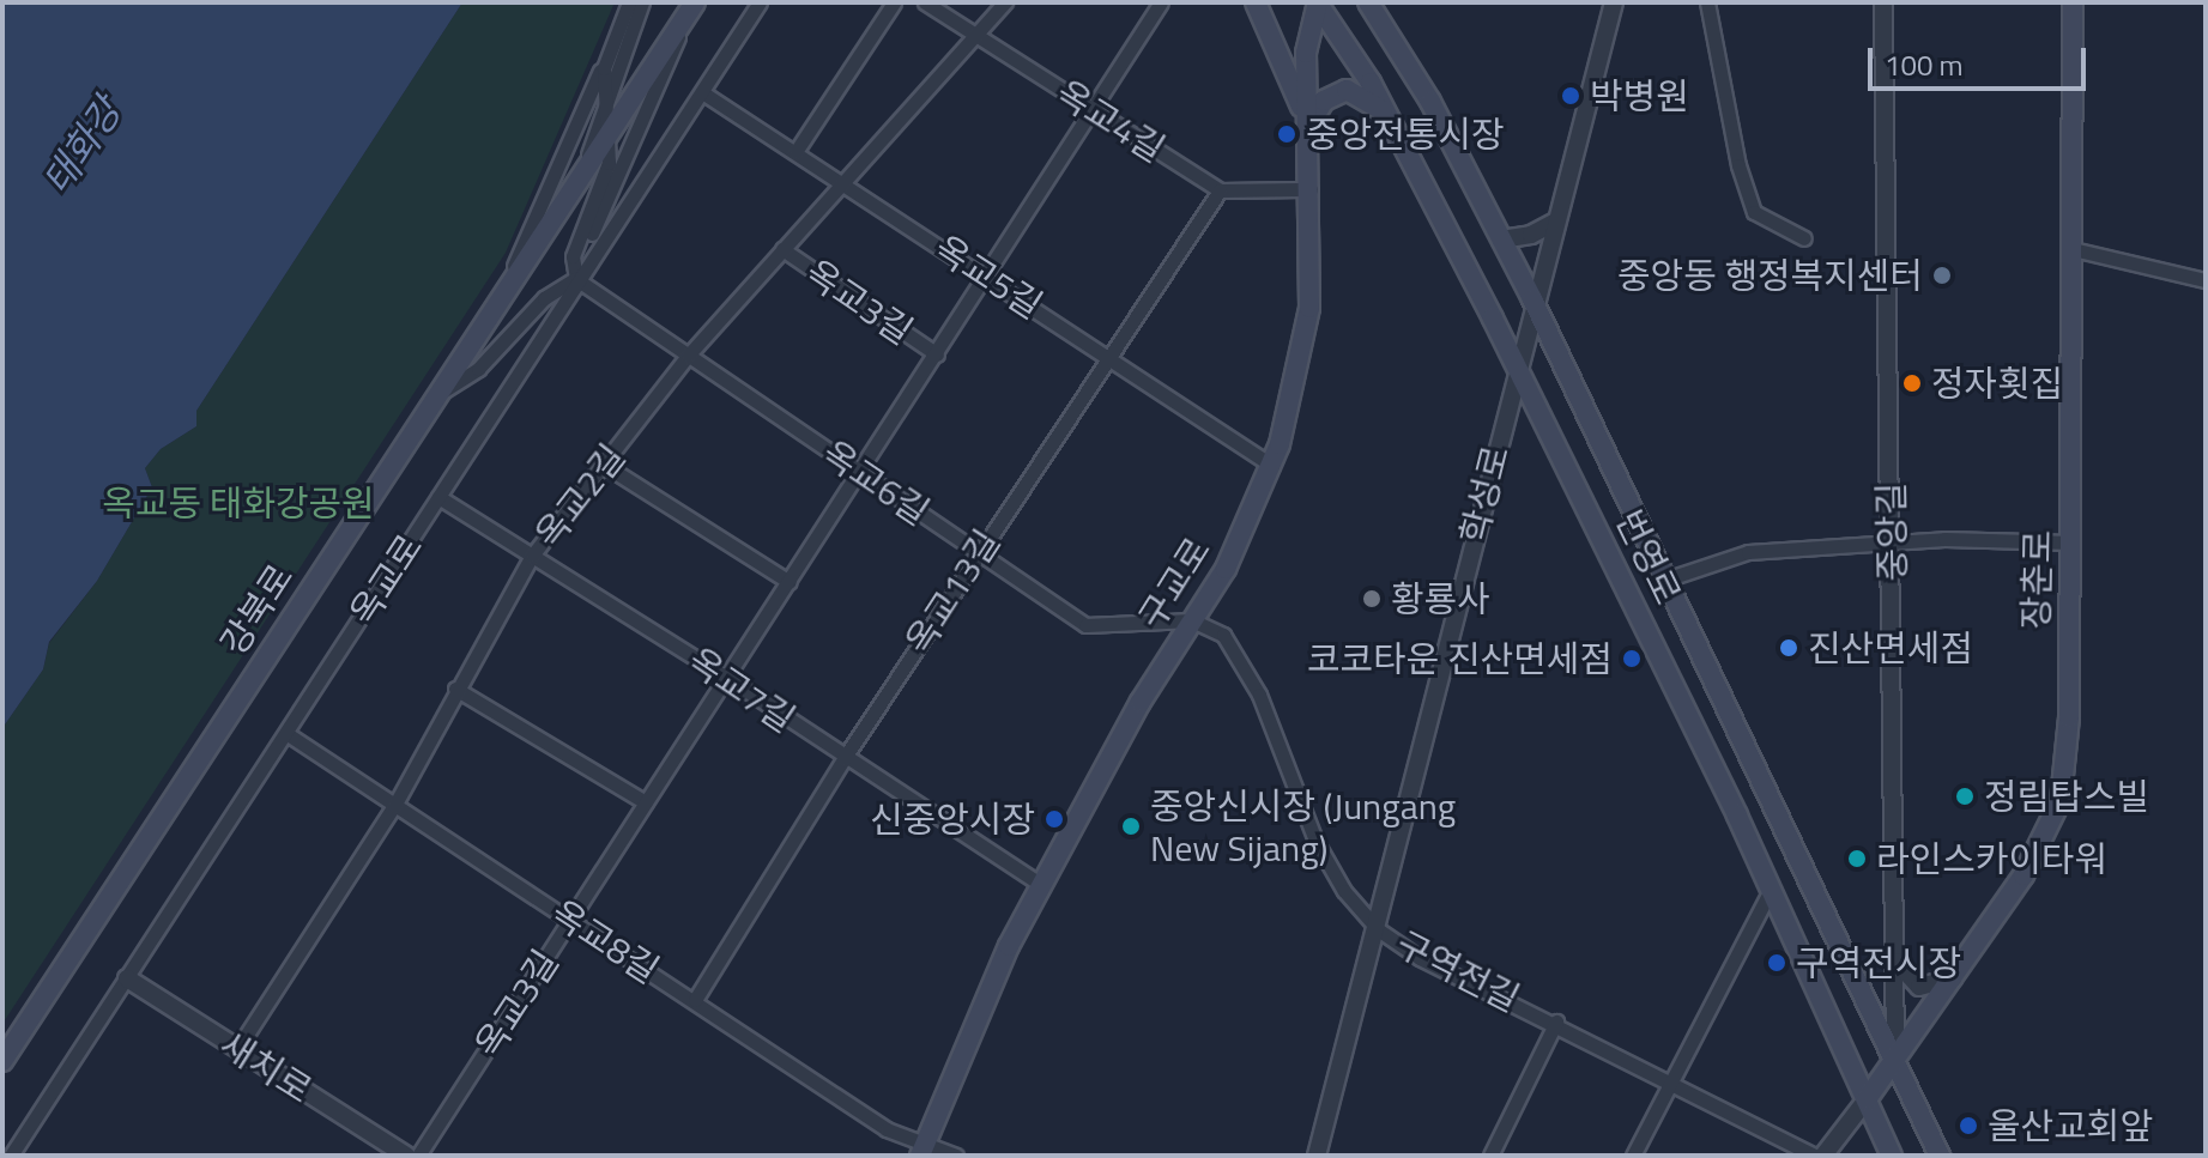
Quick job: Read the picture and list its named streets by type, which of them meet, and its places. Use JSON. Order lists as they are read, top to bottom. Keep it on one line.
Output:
{"streets":{"main road":["번영로","장춘로","구교로","강북로"],"street":["옥교4길","옥교5길","옥교3길","옥교6길","학성로","옥교2길","중앙길","옥교로","옥교13길","옥교7길","옥교8길","구역전길","새치로"]},"crossings":[["옥교4길","옥교3길"],["옥교4길","옥교2길"],["옥교4길","옥교13길"],["옥교5길","옥교3길"],["옥교5길","옥교2길"],["옥교5길","옥교로"],["옥교5길","구교로"],["옥교5길","옥교13길"],["옥교3길","옥교6길"],["옥교3길","옥교2길"],["옥교3길","옥교7길"],["옥교3길","옥교8길"],["옥교6길","옥교2길"],["옥교6길","옥교로"],["옥교6길","구교로"],["옥교6길","옥교13길"],["옥교6길","구역전길"],["학성로","번영로"],["학성로","구역전길"],["옥교2길","옥교7길"],["옥교2길","옥교8길"],["옥교2길","새치로"],["중앙길","번영로"],["중앙길","장춘로"],["번영로","장춘로"],["번영로","구교로"],["옥교로","옥교7길"],["옥교로","옥교8길"],["옥교로","새치로"],["구교로","옥교7길"],["구교로","옥교8길"],["구교로","구역전길"],["옥교13길","옥교7길"],["옥교13길","옥교8길"]],"water":["태화강"],"parks":["옥교동 태화강공원"],"places":["박병원","중앙전통시장","중앙동 행정복지센터","정자횟집","황룡사","진산면세점","코코타운 진산면세점","정림탑스빌","신중앙시장","중앙신시장 (Jungang New Sijang)","라인스카이타워","구역전시장","울산교회앞"],"scale_bar":"100 m"}
